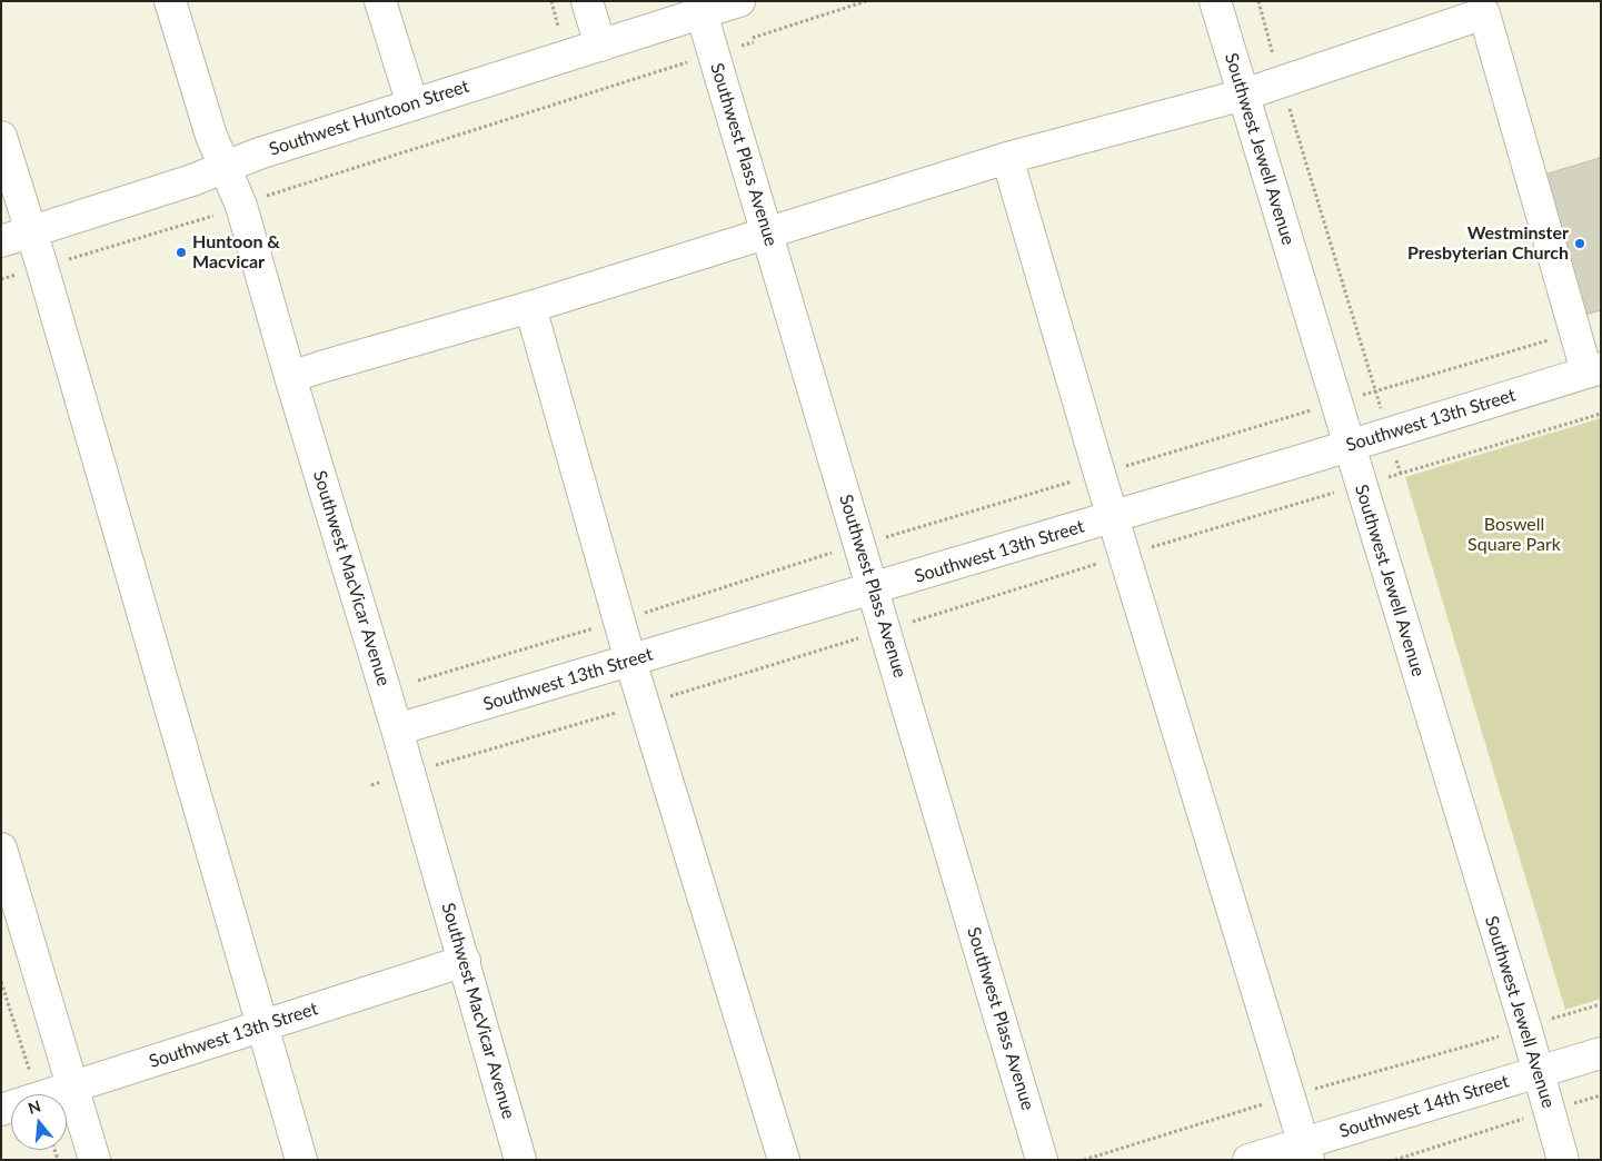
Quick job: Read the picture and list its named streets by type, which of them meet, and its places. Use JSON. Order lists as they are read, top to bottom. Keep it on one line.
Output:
{"streets":{"street":["Southwest Huntoon Street","Southwest Jewell Avenue","Southwest Plass Avenue","Southwest 13th Street","Southwest MacVicar Avenue","Southwest 14th Street"]},"crossings":[["Southwest Huntoon Street","Southwest Plass Avenue"],["Southwest Huntoon Street","Southwest MacVicar Avenue"],["Southwest Jewell Avenue","Southwest 13th Street"],["Southwest Jewell Avenue","Southwest 14th Street"],["Southwest Plass Avenue","Southwest 13th Street"],["Southwest 13th Street","Southwest MacVicar Avenue"]],"parks":["Boswell Square Park"],"places":["Westminster Presbyterian Church","Huntoon & Macvicar"],"north":"top"}
